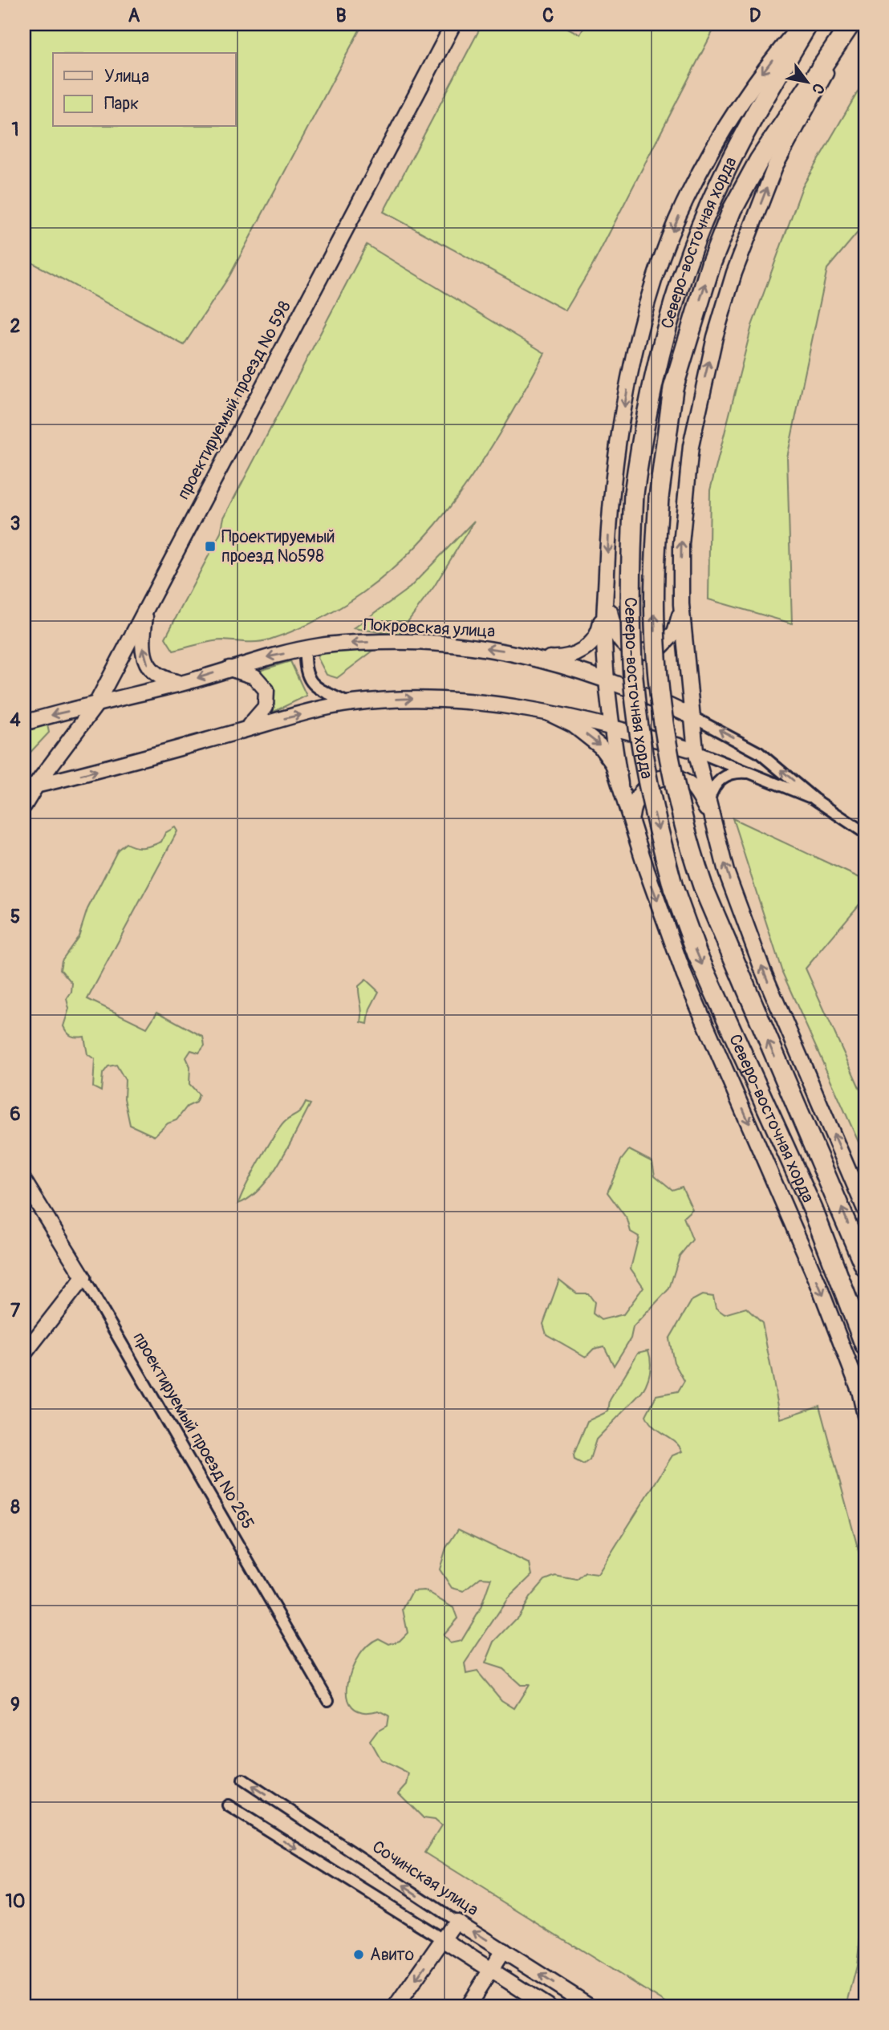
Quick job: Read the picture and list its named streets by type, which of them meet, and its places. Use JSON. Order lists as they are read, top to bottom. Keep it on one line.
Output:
{"streets":{"highway":["Северо-восточная хорда"],"main road":["проектируемый проезд № 598","Покровская улица","проектируемый проезд № 265","Сочинская улица"]},"places":{"transit":["Проектируемый проезд №598"],"other":["Авито"]},"legend":["Улица","Парк"],"north":"bottom right","grid":{"columns":["A","B","C","D"],"rows":["1","2","3","4","5","6","7","8","9","10"]}}
